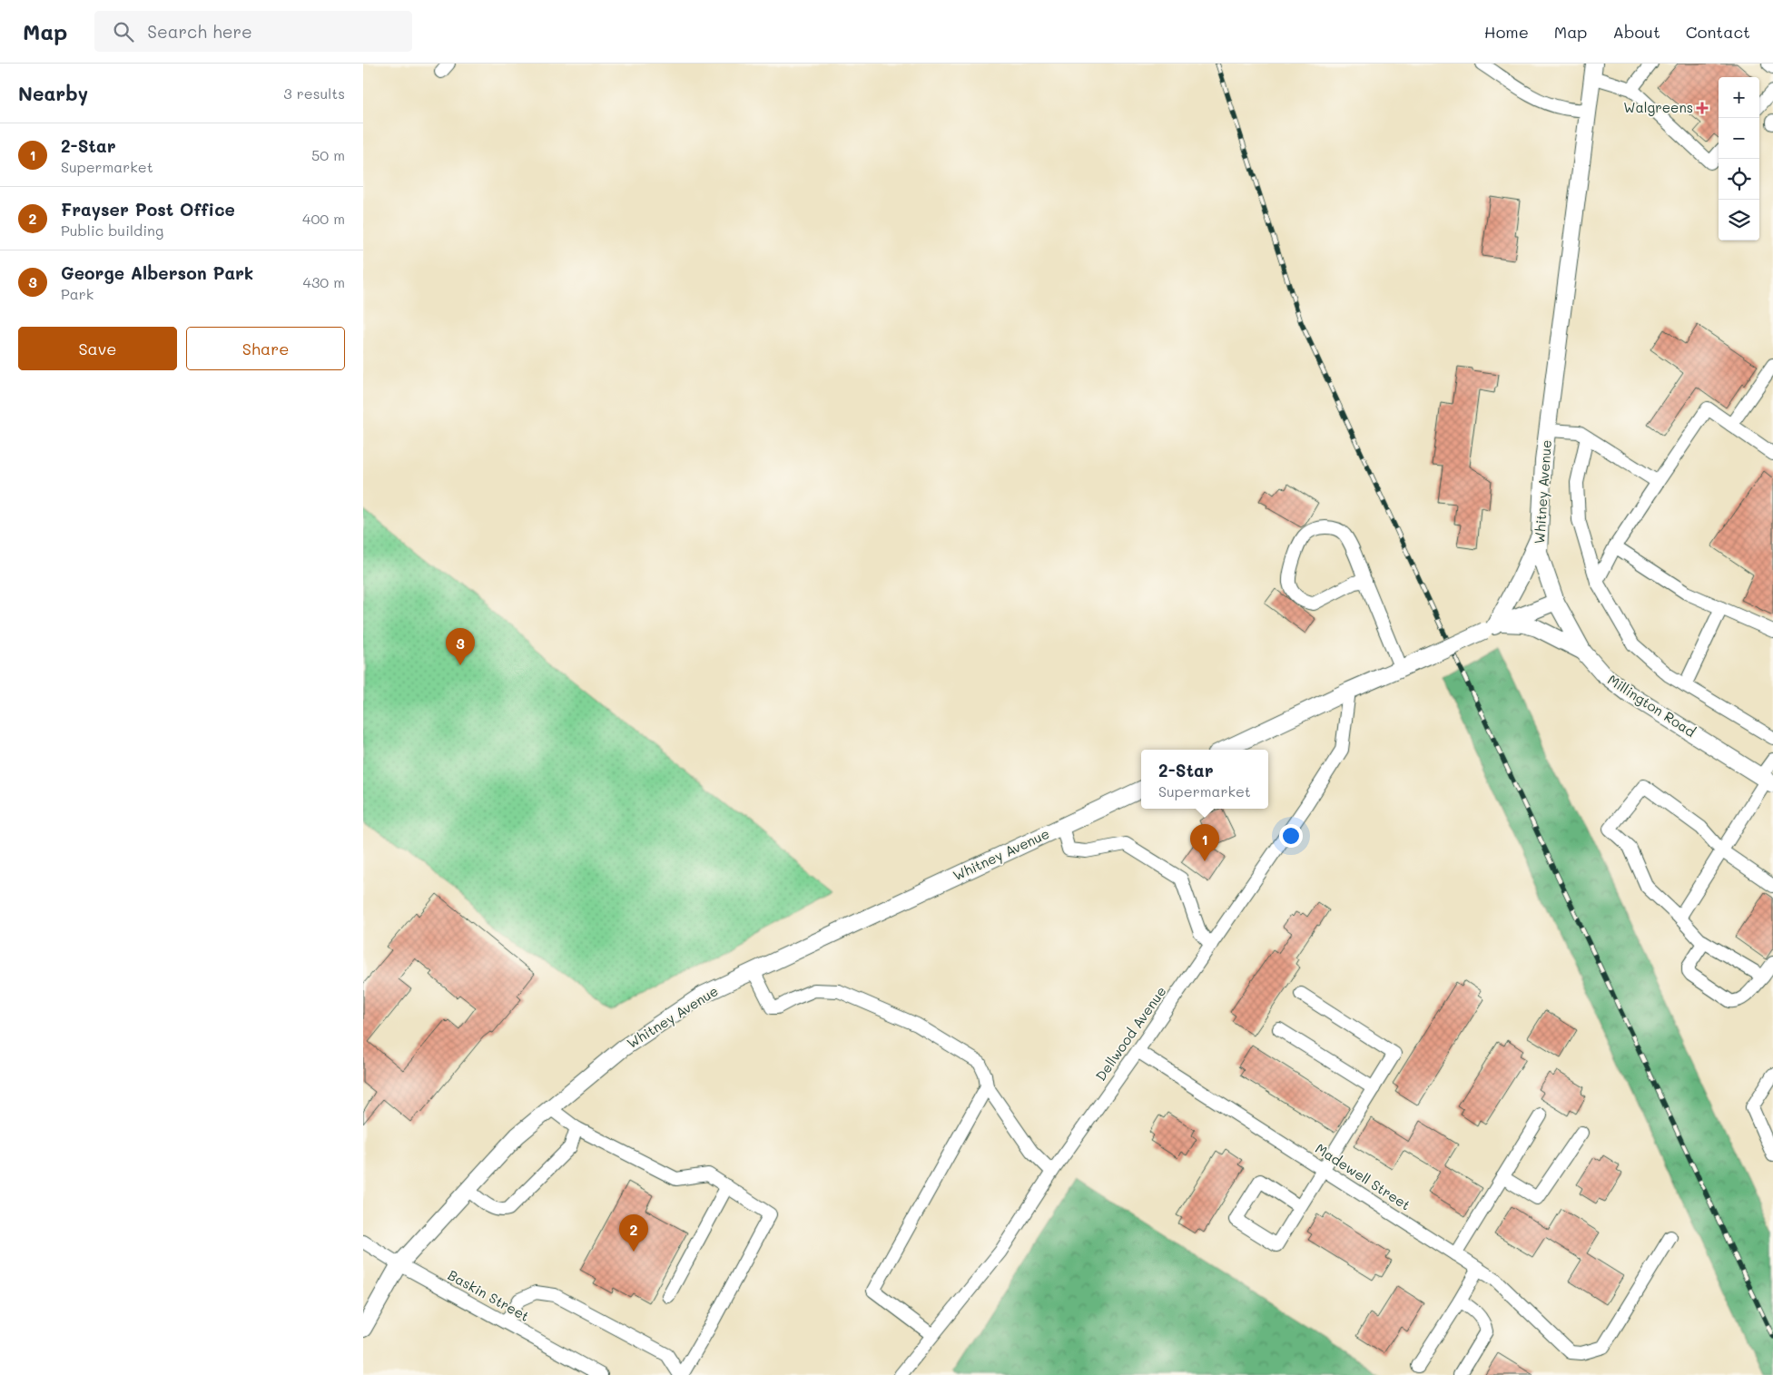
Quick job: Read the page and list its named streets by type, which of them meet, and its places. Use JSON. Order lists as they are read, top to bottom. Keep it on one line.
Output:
{"streets":{"main road":["Whitney Avenue","Millington Road"],"street":["Dellwood Avenue","Madewell Street","Baskin Street"]},"crossings":[["Whitney Avenue","Millington Road"],["Whitney Avenue","Baskin Street"],["Dellwood Avenue","Madewell Street"]],"places":{"health":["Walgreens"]},"page":{"header":"Map","search":"Search here","nav":["Home","Map","About","Contact"],"heading":["Nearby","3 results"],"map_buttons":["+","−"],"list":[{"mark":"1","name":"2-Star","note":"Supermarket","value":"50 m"},{"mark":"2","name":"Frayser Post Office","note":"Public building","value":"400 m"},{"mark":"3","name":"George Alberson Park","note":"Park","value":"430 m"}],"buttons":["Save","Share"],"pins":["3","1","2"],"popup":["2-Star","Supermarket"]}}
